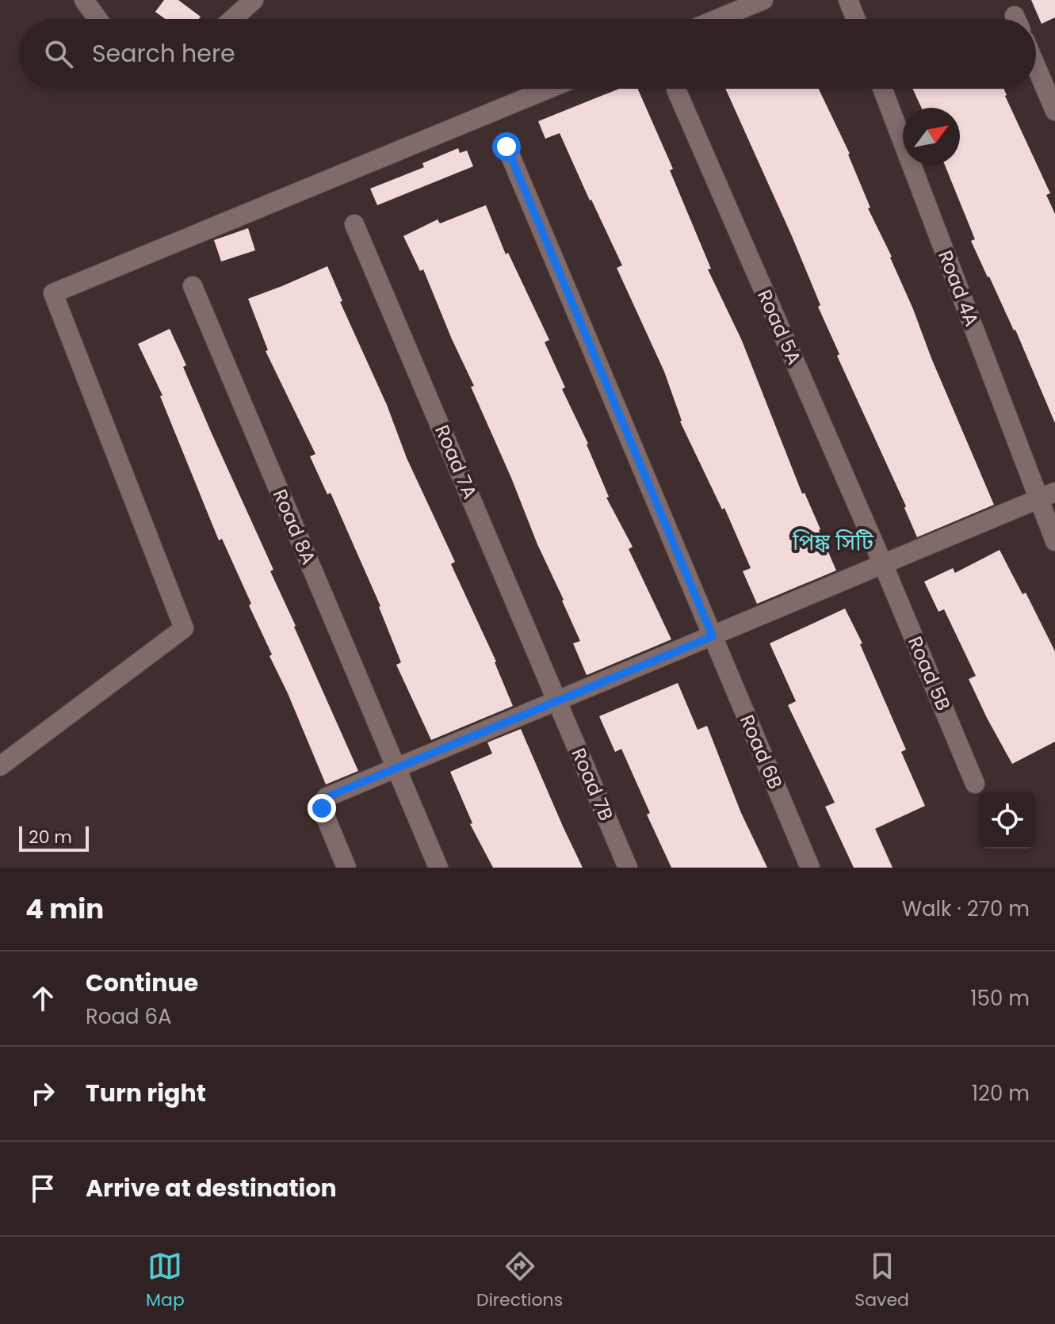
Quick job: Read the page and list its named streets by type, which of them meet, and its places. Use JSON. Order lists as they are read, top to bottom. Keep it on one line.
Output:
{"streets":{"street":["Road 4A","Road 5A","Road 7A","Road 8A","Road 5B","Road 6B","Road 7B"]},"crossings":[["Road 5A","Road 5B"],["Road 7A","Road 7B"]],"districts":["পিঙ্ক সিটি"],"scale_bar":"20 m","north":"top right","page":{"search":"Search here","scale":"20 m","heading":["4 min","Walk · 270 m"],"list":[["Continue","Road 6A","150 m"],["Turn right","120 m"],"Arrive at destination"],"nav":["Map","Directions","Saved"]}}
